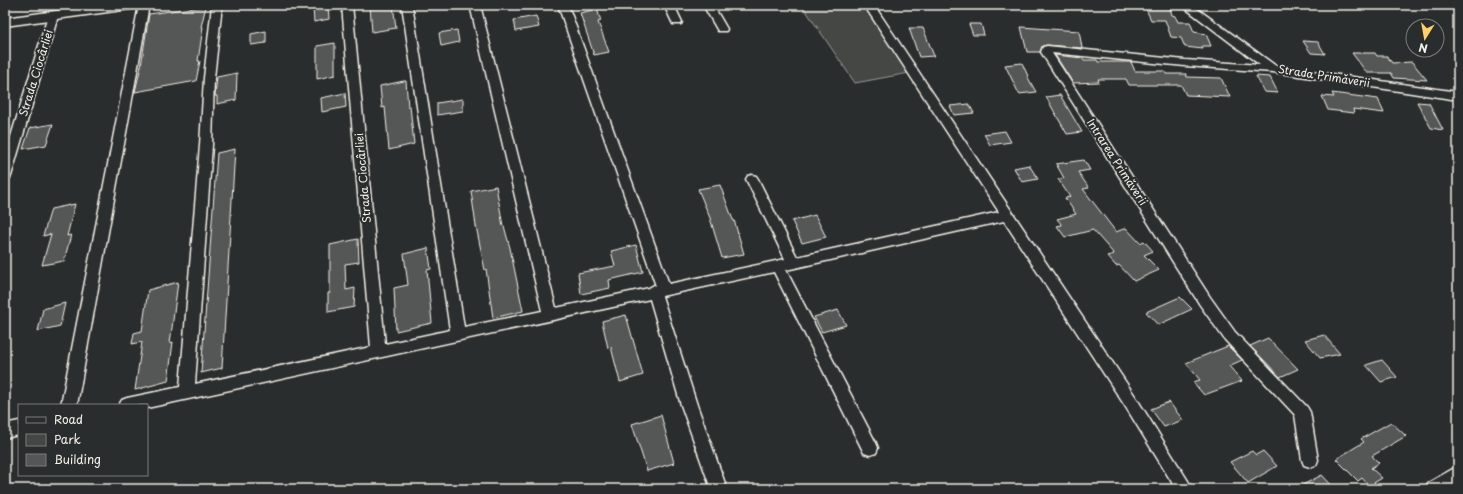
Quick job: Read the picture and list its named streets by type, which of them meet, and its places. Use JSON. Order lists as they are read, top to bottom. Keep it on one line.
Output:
{"streets":{"street":["Strada Ciocârliei","Strada Primăverii","Intrarea Primăverii"]},"crossings":[["Strada Primăverii","Intrarea Primăverii"]],"legend":["Road","Park","Building"],"north":"bottom"}
